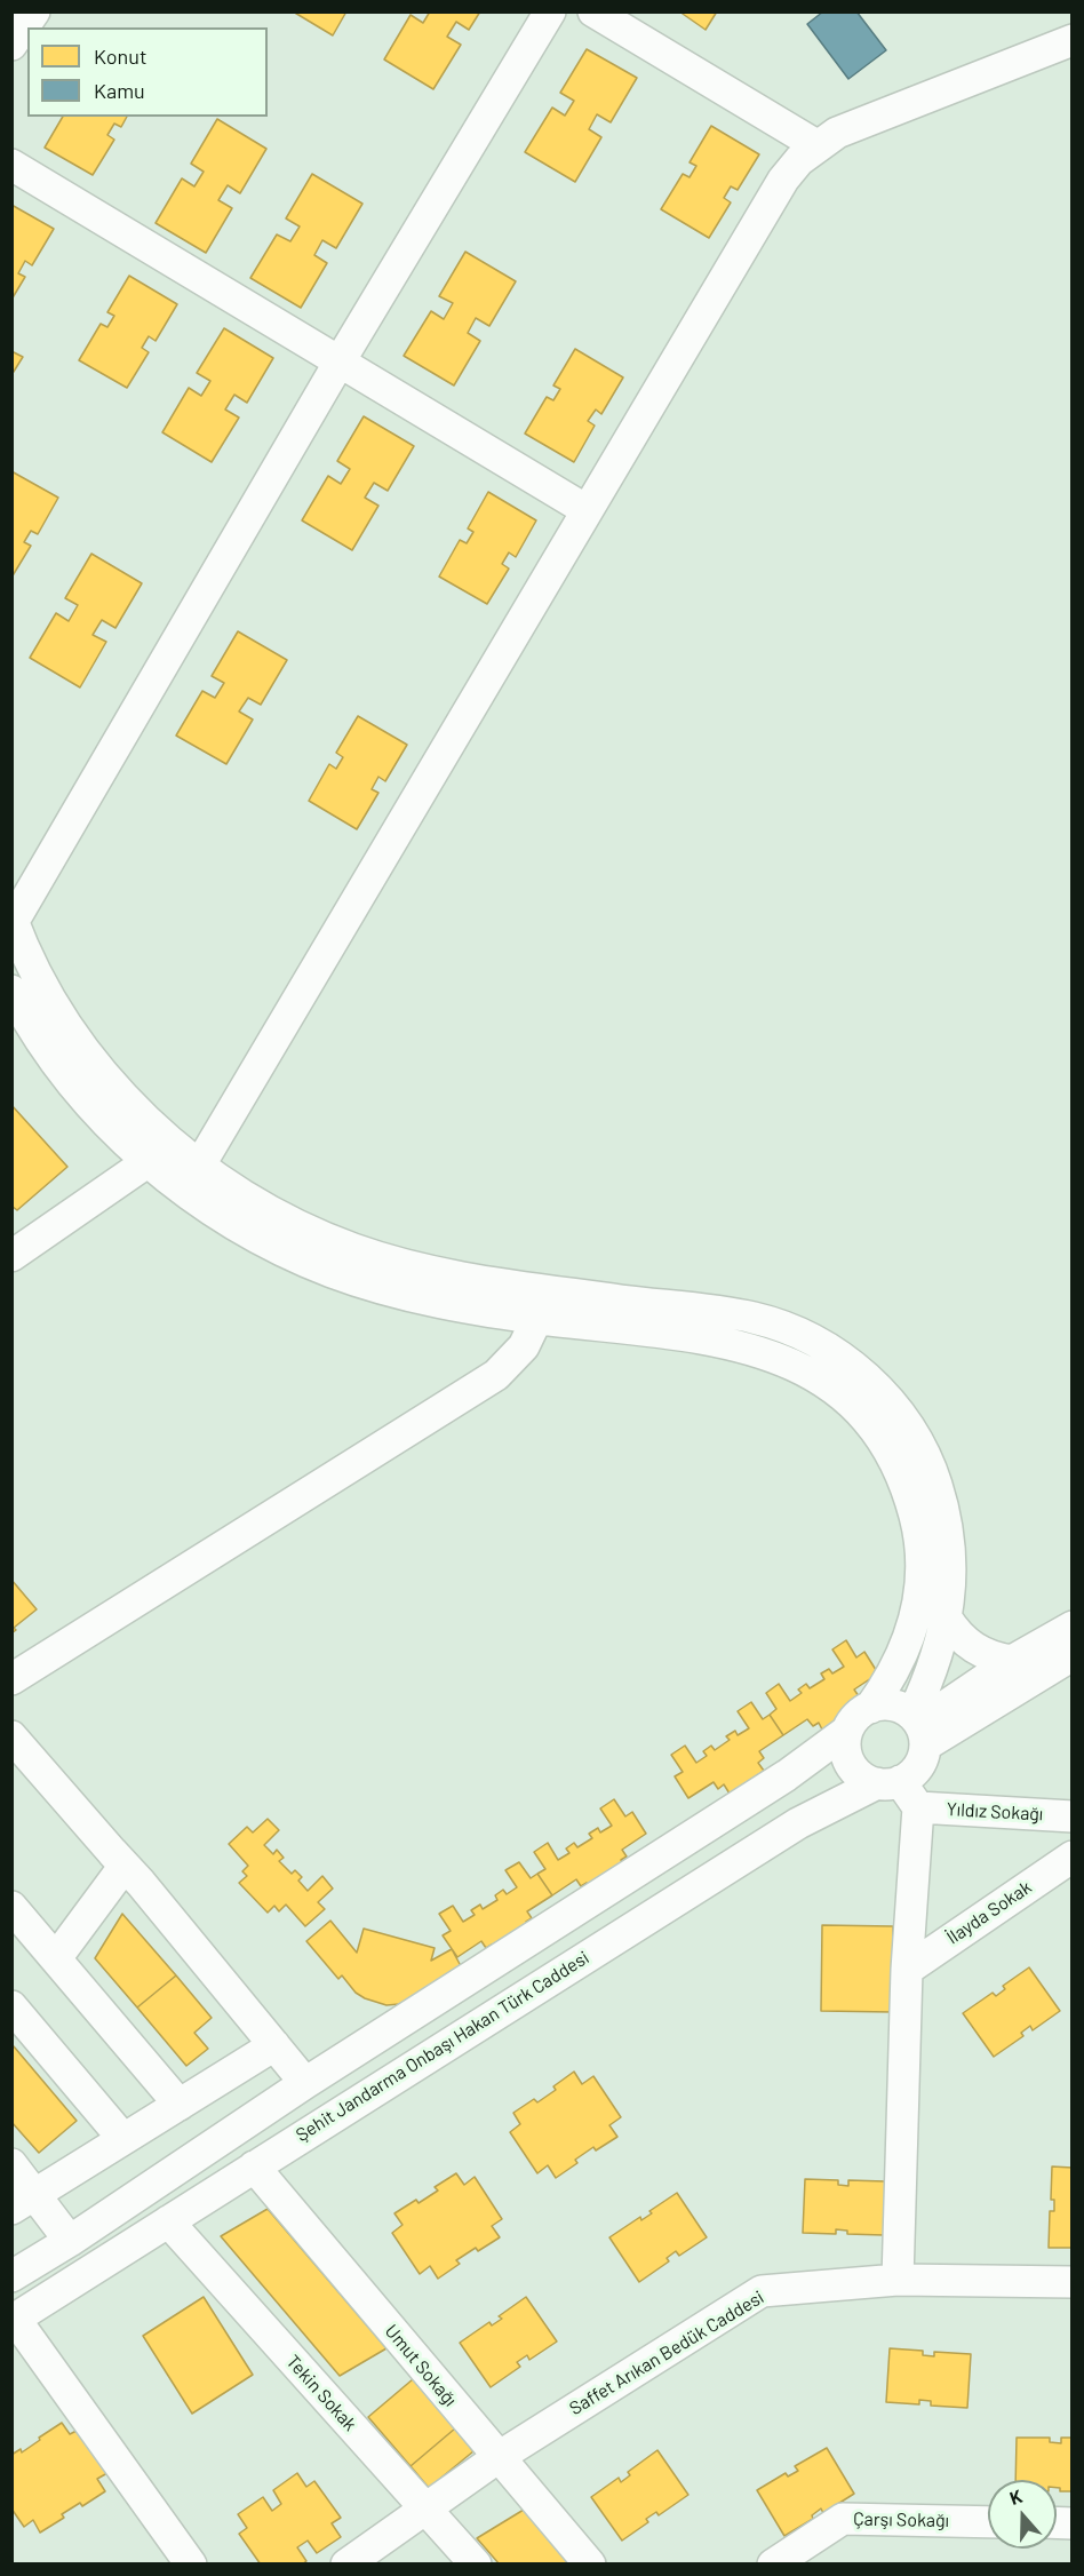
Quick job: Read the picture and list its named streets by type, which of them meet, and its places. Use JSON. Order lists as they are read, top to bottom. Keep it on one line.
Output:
{"streets":{"street":["Yıldız Sokağı","İlayda Sokak","Şehit Jandarma Onbaşı Hakan Türk Caddesi","Saffet Arıkan Bedük Caddesi","Umut Sokağı","Tekin Sokak","Çarşı Sokağı"]},"crossings":[["Şehit Jandarma Onbaşı Hakan Türk Caddesi","Umut Sokağı"],["Şehit Jandarma Onbaşı Hakan Türk Caddesi","Tekin Sokak"],["Saffet Arıkan Bedük Caddesi","Umut Sokağı"],["Saffet Arıkan Bedük Caddesi","Tekin Sokak"]],"legend":["Konut","Kamu"],"north":"top"}
